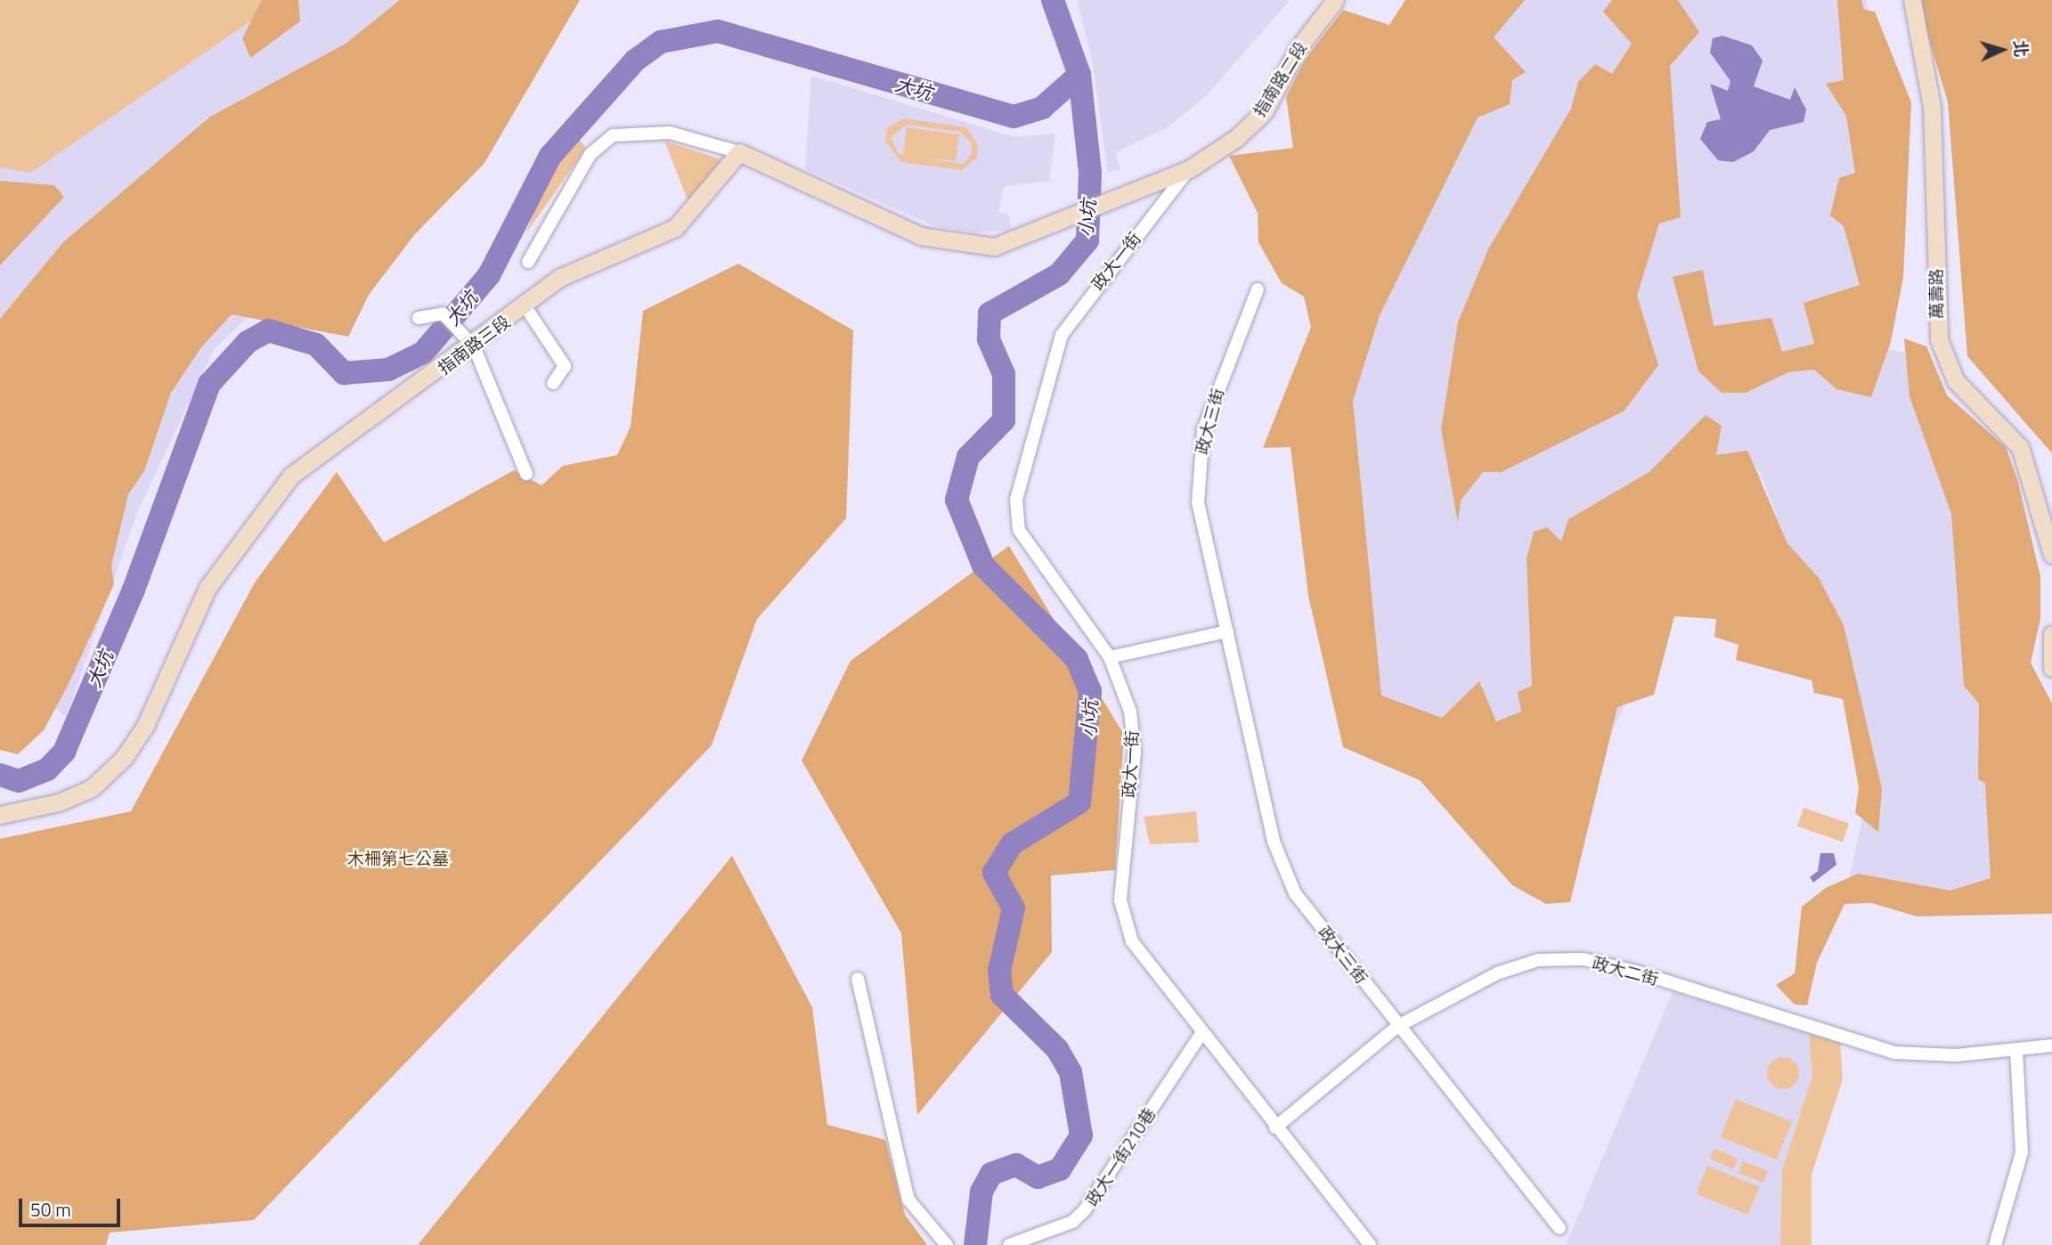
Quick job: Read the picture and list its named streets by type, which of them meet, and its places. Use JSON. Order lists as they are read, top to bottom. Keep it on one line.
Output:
{"streets":{"street":["指南路二段","政大一街","萬壽路","指南路三段","政大三街","政大二街","政大一街210巷"]},"crossings":[["指南路二段","政大一街"],["指南路二段","指南路三段"],["政大一街","政大二街"],["政大一街","政大一街210巷"],["政大三街","政大二街"]],"water":["大坑","小坑"],"parks":["木柵第七公墓"],"scale_bar":"50 m","north":"right"}
